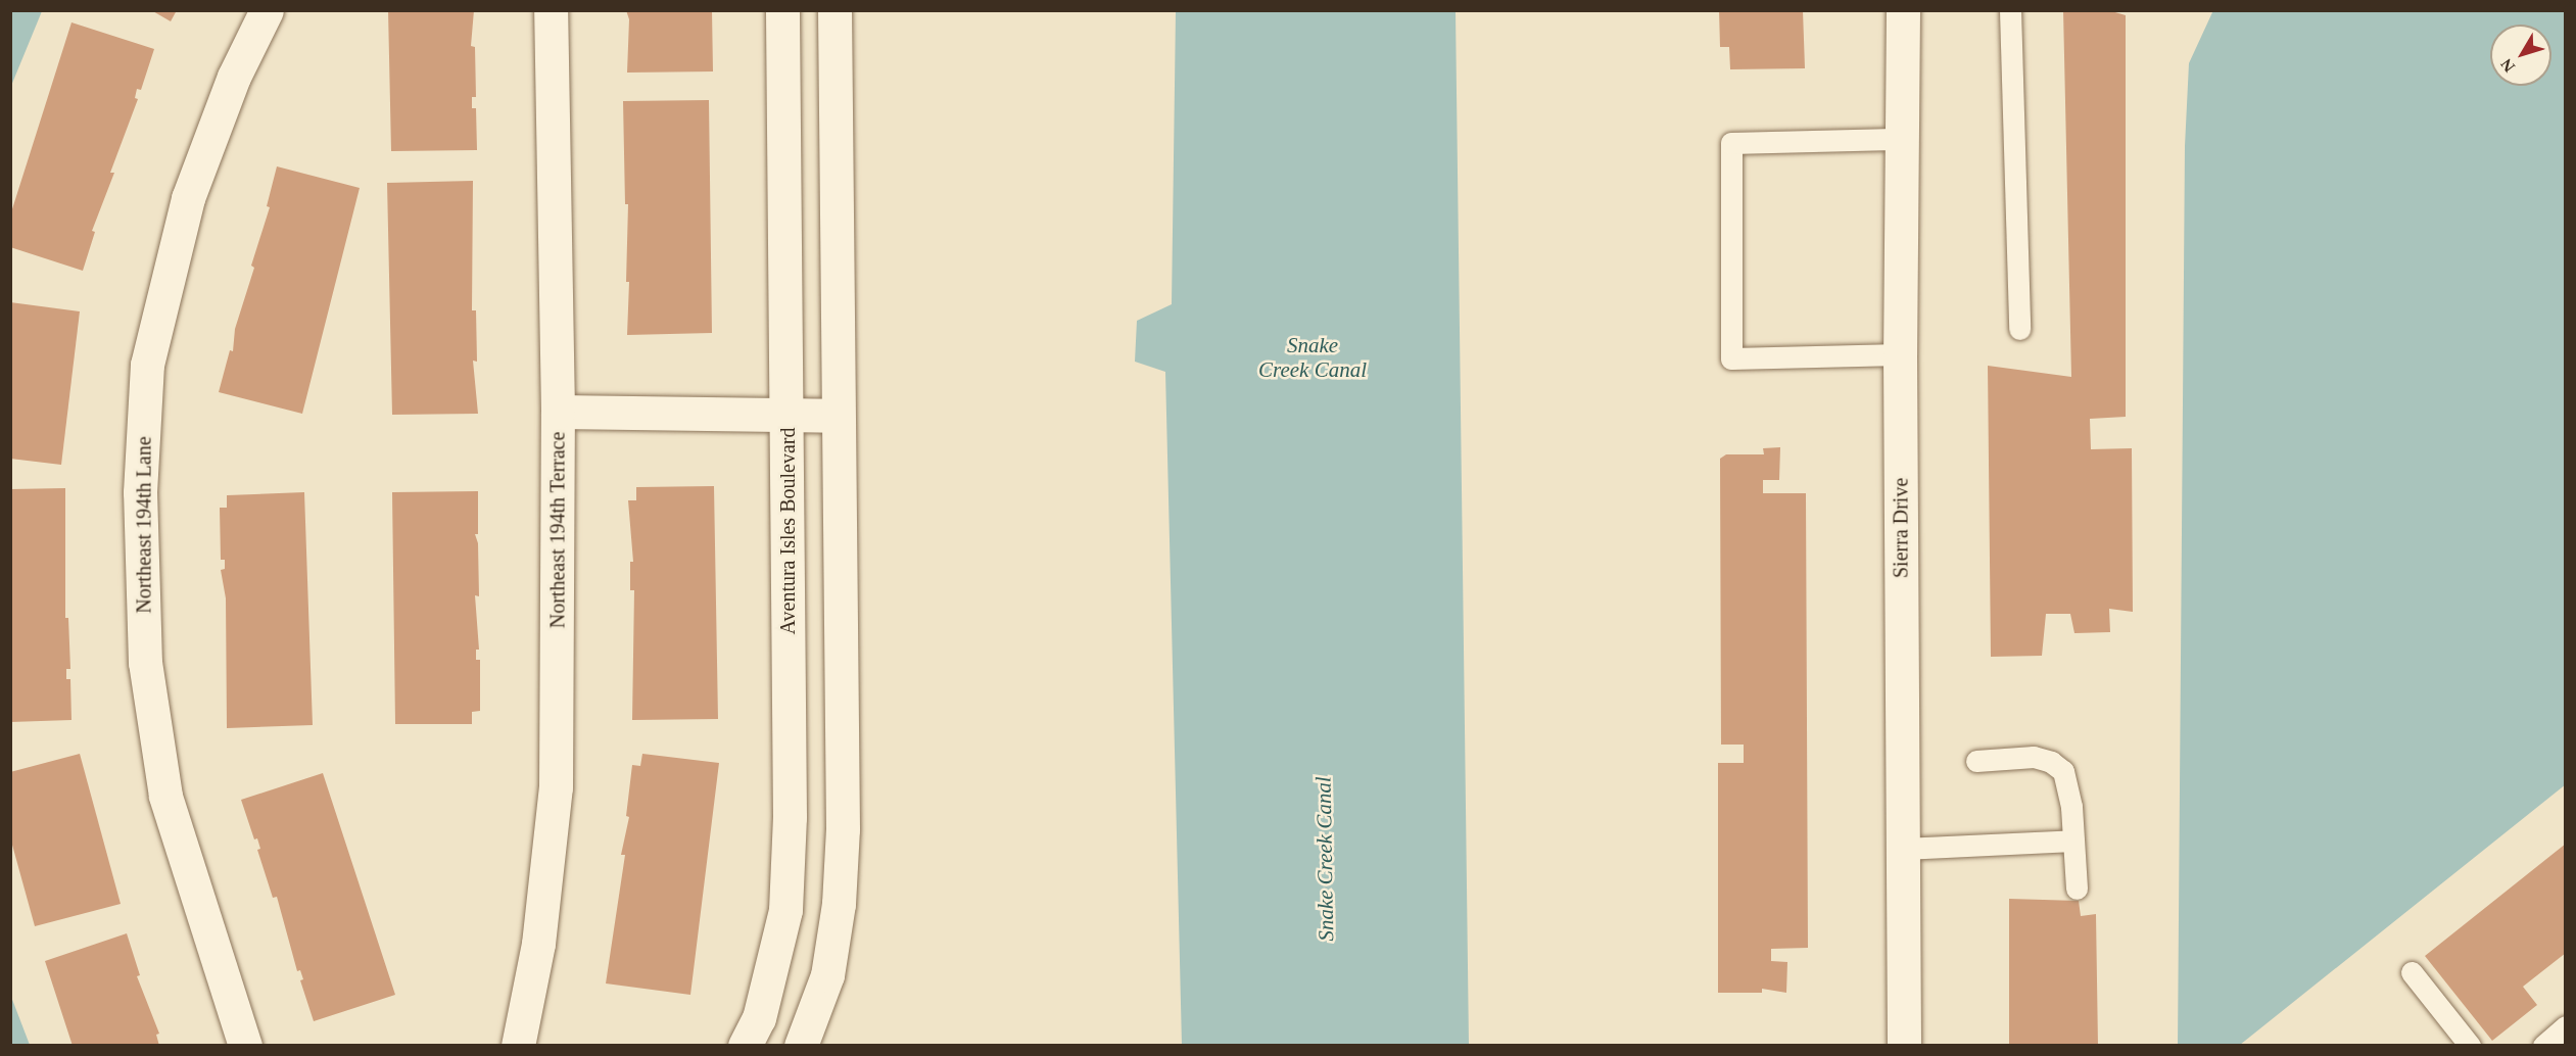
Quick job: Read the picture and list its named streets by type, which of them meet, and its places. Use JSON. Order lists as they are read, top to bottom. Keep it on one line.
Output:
{"streets":{"street":["Northeast 194th Lane","Sierra Drive","Northeast 194th Terrace","Aventura Isles Boulevard"]},"water":["Snake Creek Canal"],"north":"bottom left"}
